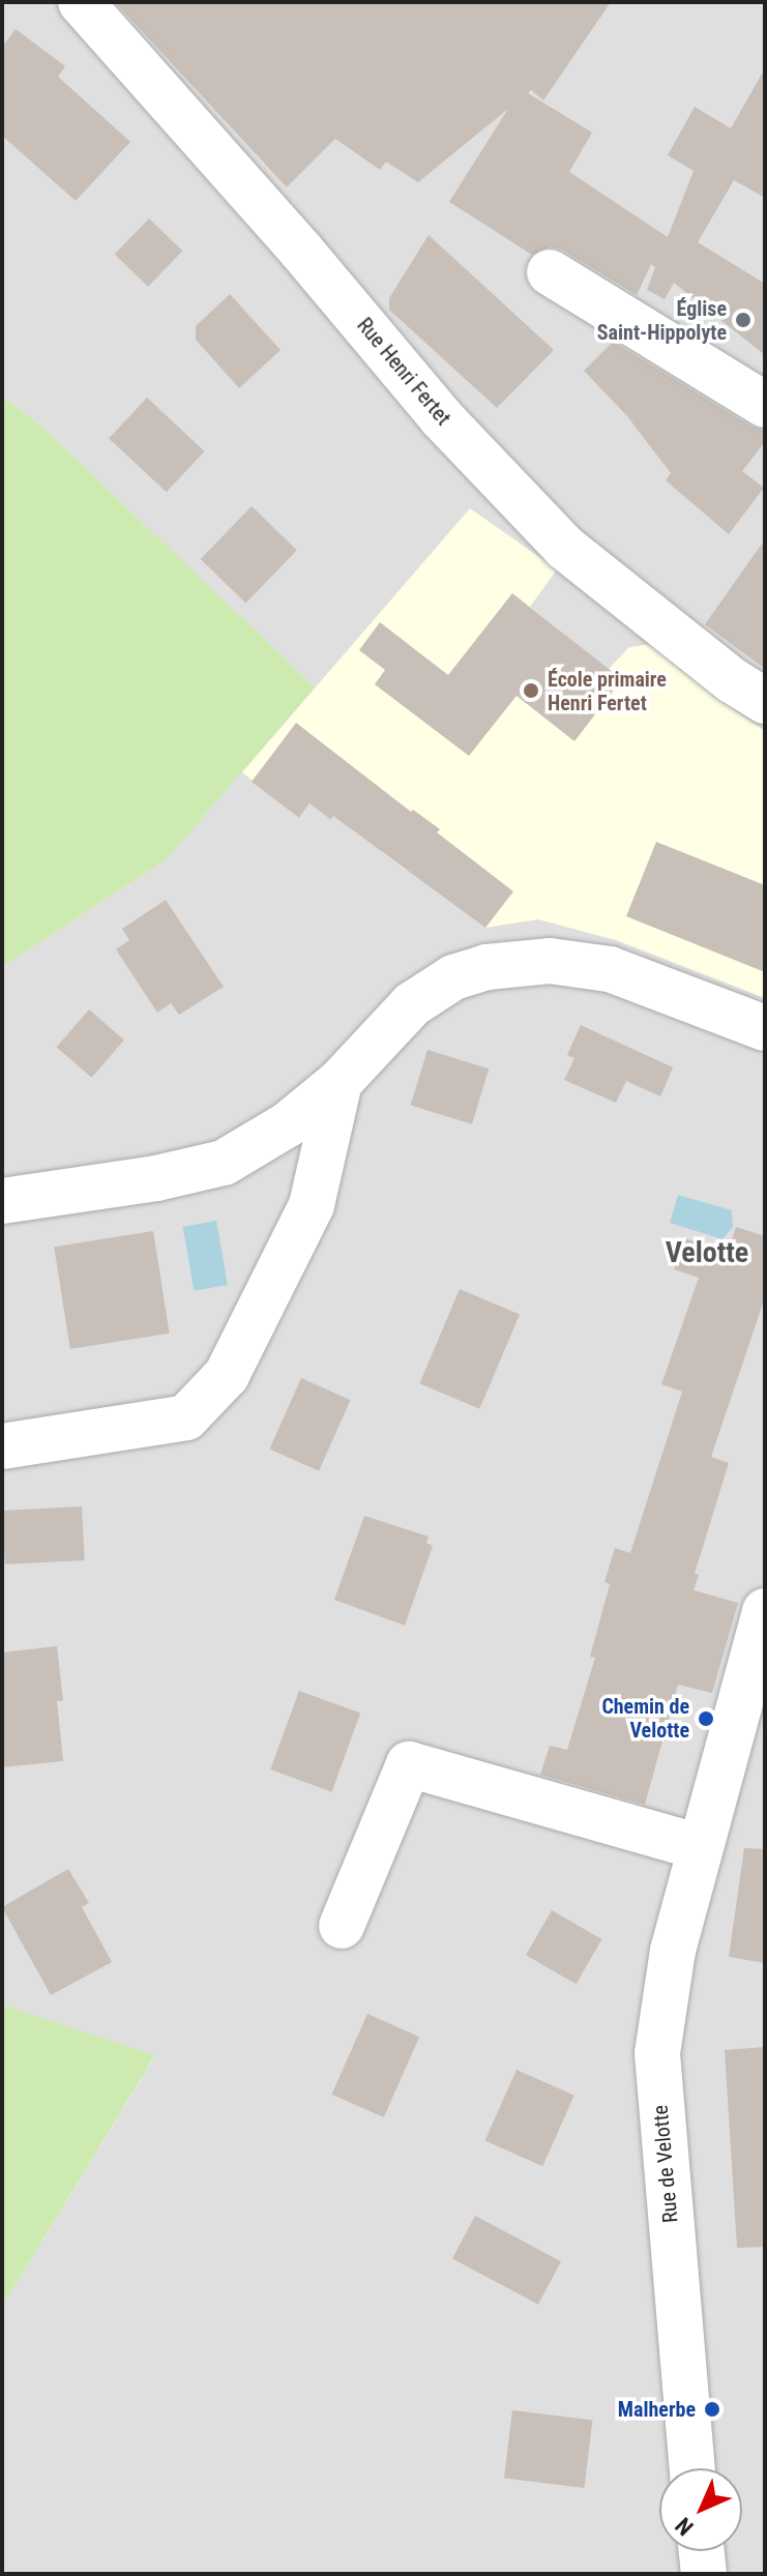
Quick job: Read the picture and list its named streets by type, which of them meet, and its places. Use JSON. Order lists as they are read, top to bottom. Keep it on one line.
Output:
{"streets":{"street":["Rue Henri Fertet","Rue de Velotte"]},"districts":["Velotte"],"places":["Église Saint-Hippolyte","École primaire Henri Fertet","Chemin de Velotte","Malherbe"],"north":"bottom left"}
